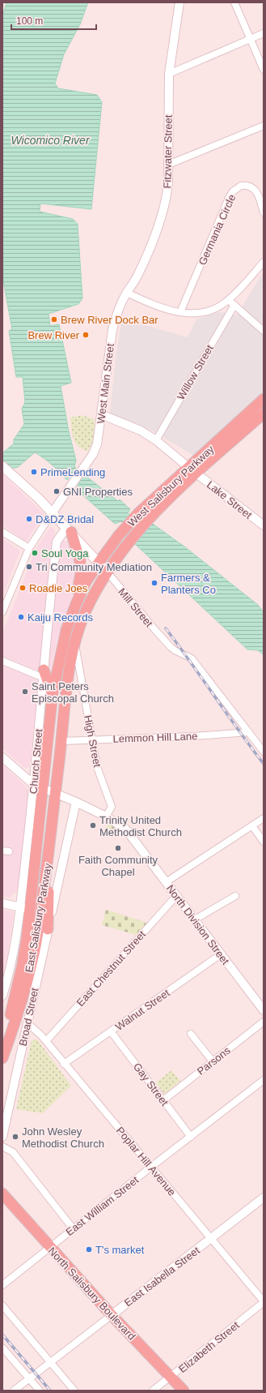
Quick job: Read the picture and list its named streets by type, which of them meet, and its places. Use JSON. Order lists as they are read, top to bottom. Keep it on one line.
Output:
{"streets":{"main road":["West Salisbury Parkway","Mill Street","East Salisbury Parkway","North Salisbury Boulevard"],"street":["Fitzwater Street","Germania Circle","Willow Street","West Main Street","Lake Street","Lemmon Hill Lane","High Street","Church Street","North Division Street","East Chestnut Street","Walnut Street","Broad Street","Parsons","Gay Street","Poplar Hill Avenue","East William Street","East Isabella Street","Elizabeth Street"]},"crossings":[["Fitzwater Street","West Main Street"],["Willow Street","Lake Street"],["West Main Street","Lake Street"],["West Main Street","Mill Street"],["West Salisbury Parkway","Lake Street"],["West Salisbury Parkway","Mill Street"],["West Salisbury Parkway","Lemmon Hill Lane"],["West Salisbury Parkway","High Street"],["West Salisbury Parkway","East Salisbury Parkway"],["West Salisbury Parkway","North Division Street"],["Mill Street","Lemmon Hill Lane"],["Mill Street","Church Street"],["Lemmon Hill Lane","High Street"],["High Street","North Division Street"],["Church Street","East Salisbury Parkway"],["Church Street","North Division Street"],["East Salisbury Parkway","North Division Street"],["North Division Street","East Chestnut Street"],["North Division Street","Walnut Street"],["North Division Street","Broad Street"],["East Chestnut Street","Poplar Hill Avenue"],["Walnut Street","Gay Street"],["Walnut Street","Poplar Hill Avenue"],["Broad Street","Poplar Hill Avenue"],["Parsons","Gay Street"],["Gay Street","East William Street"],["Poplar Hill Avenue","East William Street"],["Poplar Hill Avenue","East Isabella Street"],["Poplar Hill Avenue","Elizabeth Street"],["East William Street","North Salisbury Boulevard"],["East Isabella Street","North Salisbury Boulevard"],["North Salisbury Boulevard","Elizabeth Street"]],"water":["Wicomico River"],"places":["Brew River Dock Bar","Brew River","PrimeLending","GNI Properties","D&DZ Bridal","Soul Yoga","Tri Community Mediation","Farmers & Planters Co","Roadie Joes","Kaiju Records","Saint Peters Episcopal Church","Trinity United Methodist Church","Faith Community Chapel","John Wesley Methodist Church","T's market"],"scale_bar":"100 m"}
